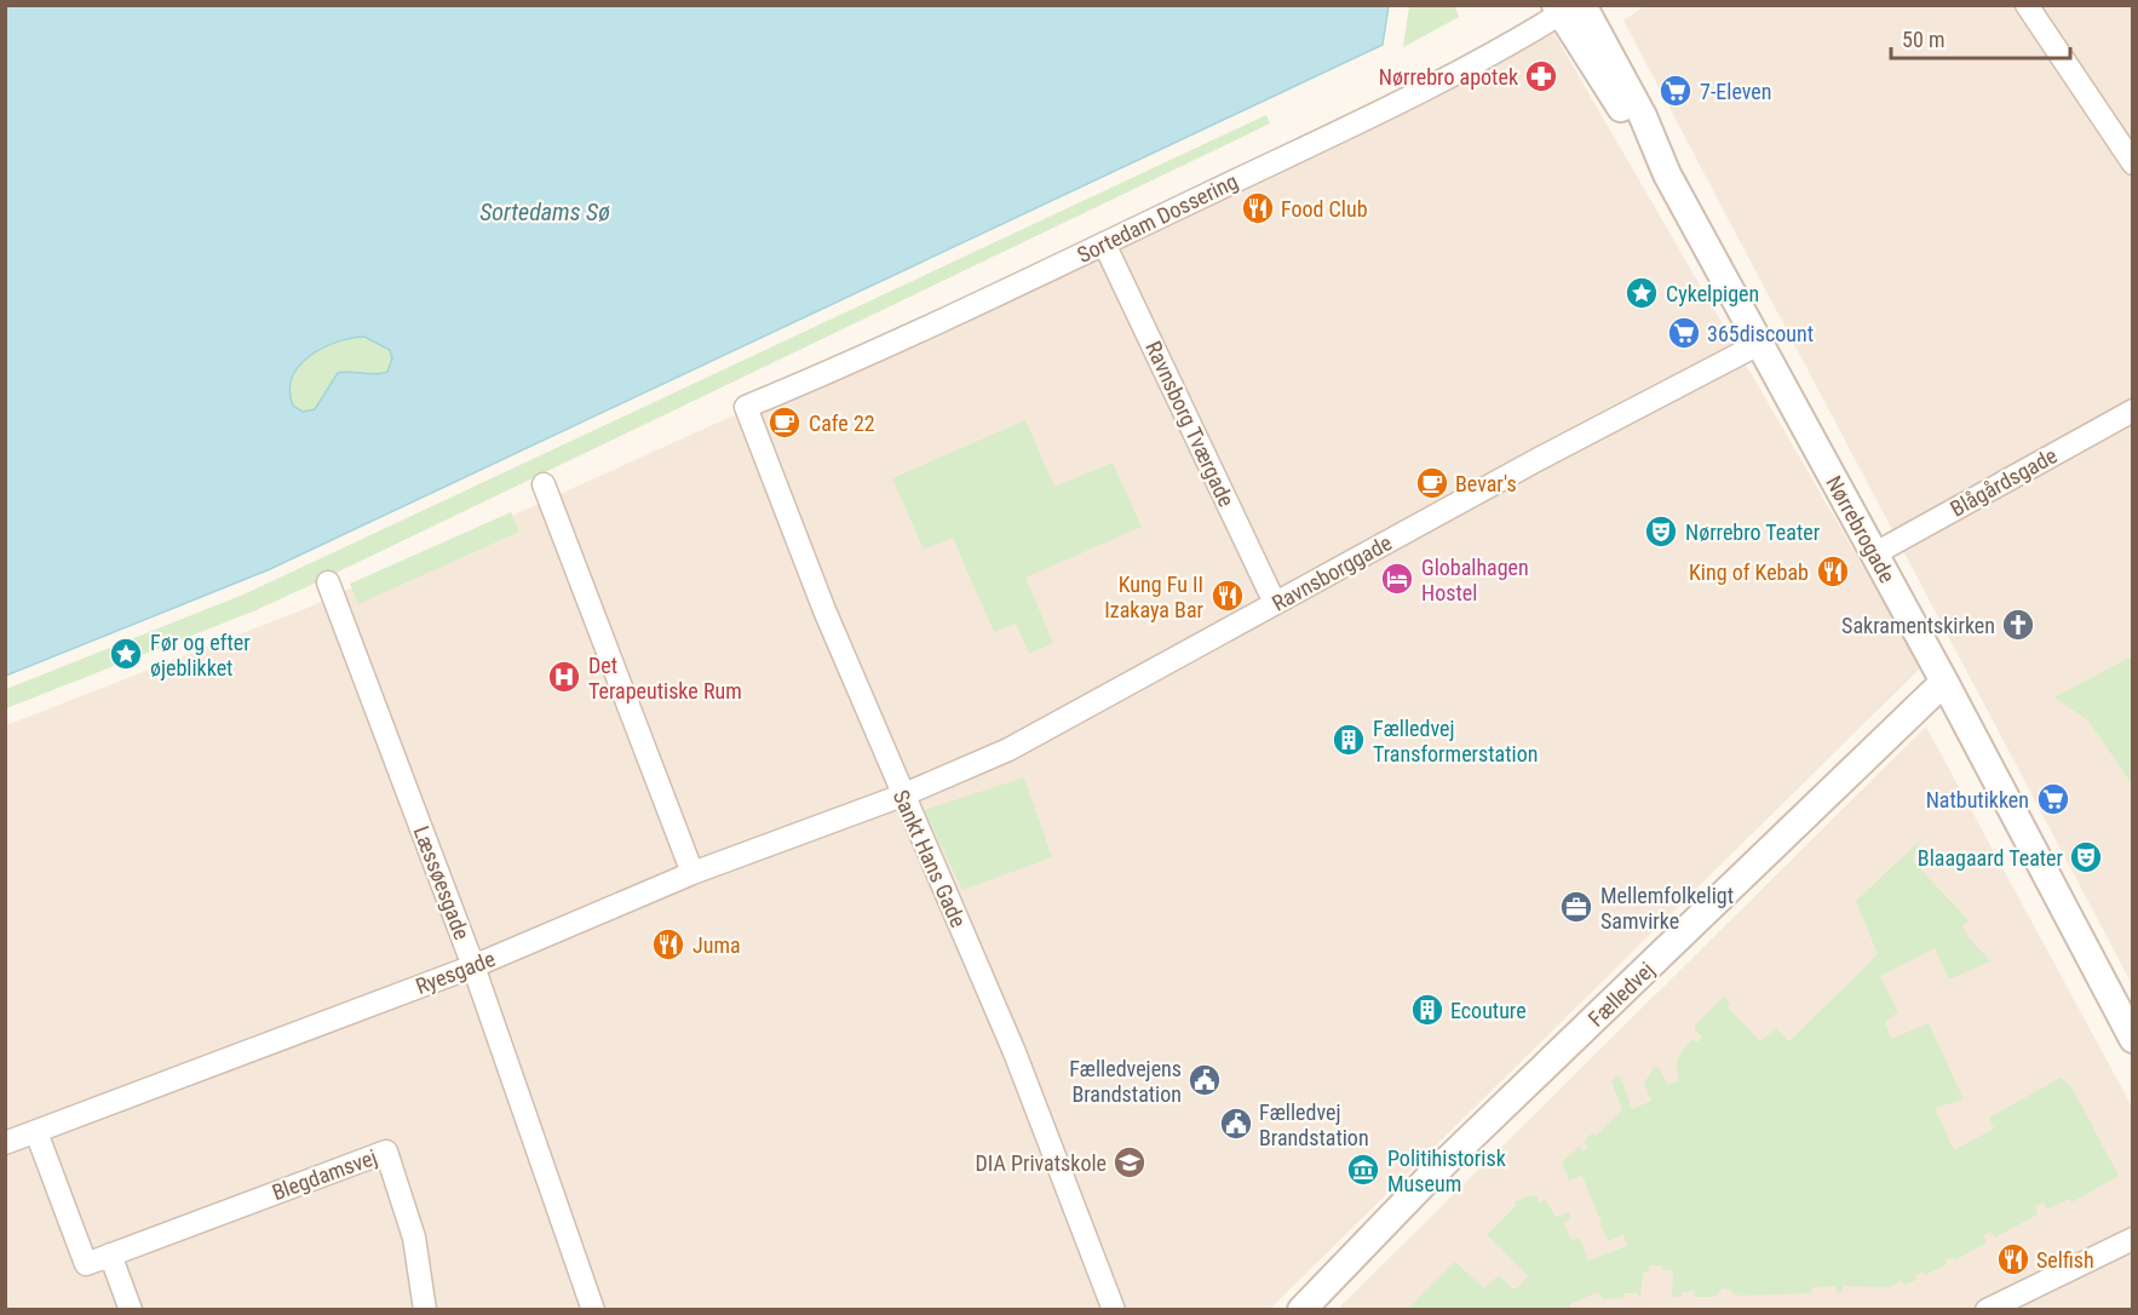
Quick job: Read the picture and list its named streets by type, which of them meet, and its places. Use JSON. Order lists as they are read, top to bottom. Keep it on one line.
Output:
{"streets":{"street":["Sortedam Dossering","Ravnsborg Tværgade","Blågårdsgade","Nørrebrogade","Ravnsborggade","Sankt Hans Gade","Læssøesgade","Ryesgade","Fælledvej","Blegdamsvej"]},"crossings":[["Sortedam Dossering","Ravnsborg Tværgade"],["Sortedam Dossering","Nørrebrogade"],["Sortedam Dossering","Sankt Hans Gade"],["Ravnsborg Tværgade","Ravnsborggade"],["Blågårdsgade","Nørrebrogade"],["Nørrebrogade","Ravnsborggade"],["Nørrebrogade","Fælledvej"],["Ravnsborggade","Sankt Hans Gade"],["Ravnsborggade","Ryesgade"],["Sankt Hans Gade","Ryesgade"],["Læssøesgade","Ryesgade"],["Ryesgade","Blegdamsvej"]],"water":["Sortedams Sø"],"places":{"pharmacy":["Nørrebro apotek"],"supermarket":["7-Eleven","365discount","Natbutikken"],"restaurant":["Food Club","King of Kebab","Kung Fu II Izakaya Bar","Juma","Selfish"],"place":["Cykelpigen","Før og efter øjeblikket"],"cafe":["Cafe 22","Bevar's"],"theatre":["Nørrebro Teater","Blaagaard Teater"],"hotel":["Globalhagen Hostel"],"church":["Sakramentskirken"],"hospital":["Det Terapeutiske Rum"],"building":["Fælledvej Transformerstation","Ecouture"],"office":["Mellemfolkeligt Samvirke"],"public building":["Fælledvejens Brandstation","Fælledvej Brandstation"],"school or university":["DIA Privatskole"],"museum":["Politihistorisk Museum"]},"scale_bar":"50 m"}
